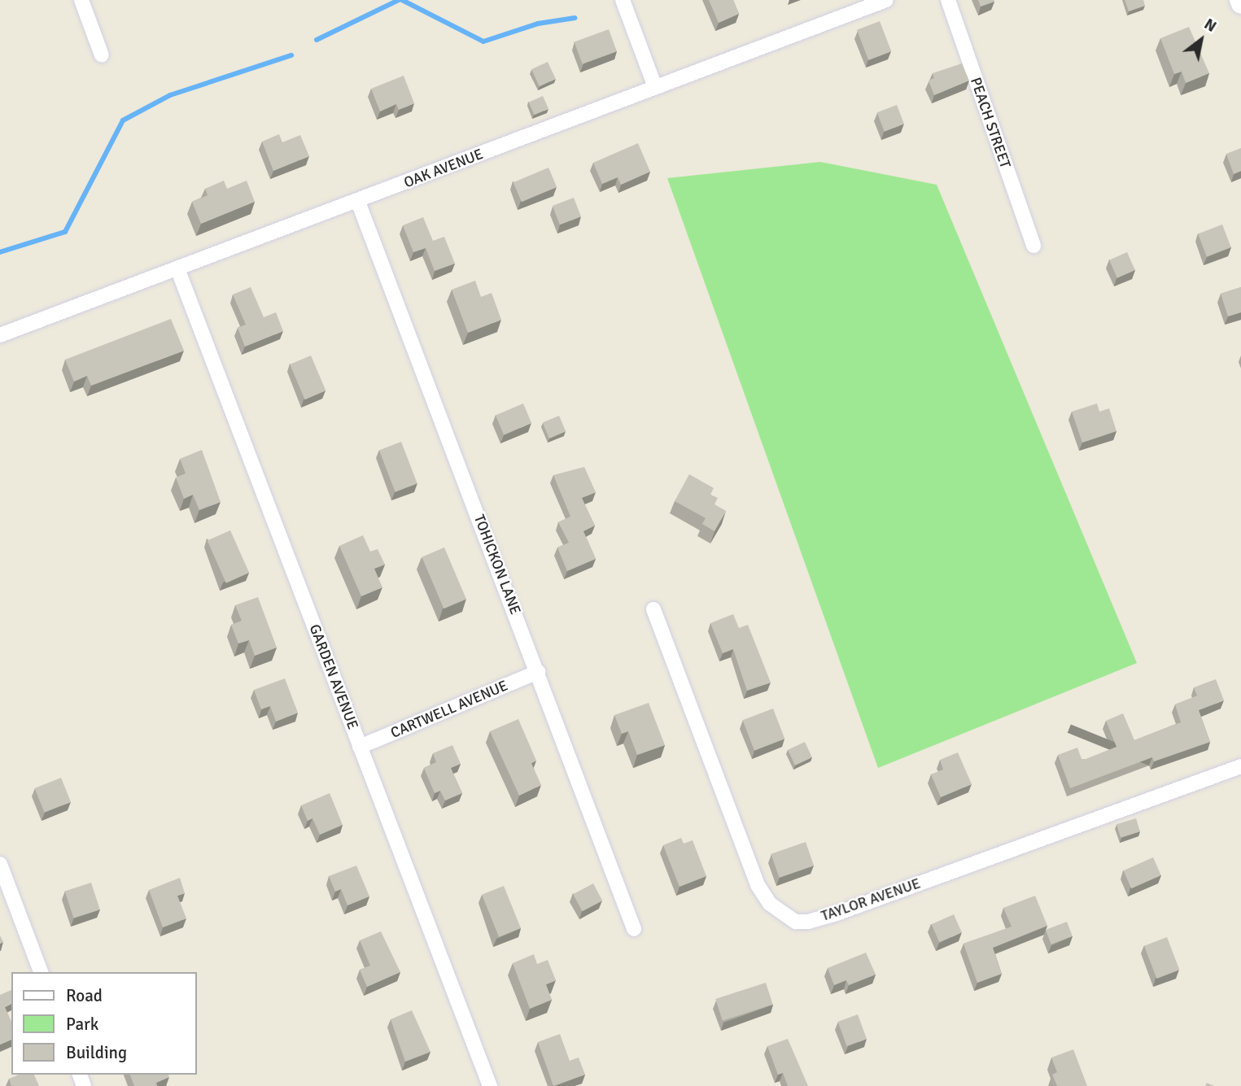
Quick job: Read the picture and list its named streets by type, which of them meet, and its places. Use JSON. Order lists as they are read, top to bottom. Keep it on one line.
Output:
{"streets":{"street":["PEACH STREET","OAK AVENUE","TOHICKON LANE","GARDEN AVENUE","CARTWELL AVENUE","TAYLOR AVENUE"]},"crossings":[["OAK AVENUE","TOHICKON LANE"],["OAK AVENUE","GARDEN AVENUE"],["TOHICKON LANE","CARTWELL AVENUE"],["GARDEN AVENUE","CARTWELL AVENUE"]],"legend":["Road","Park","Building"],"north":"top right"}
